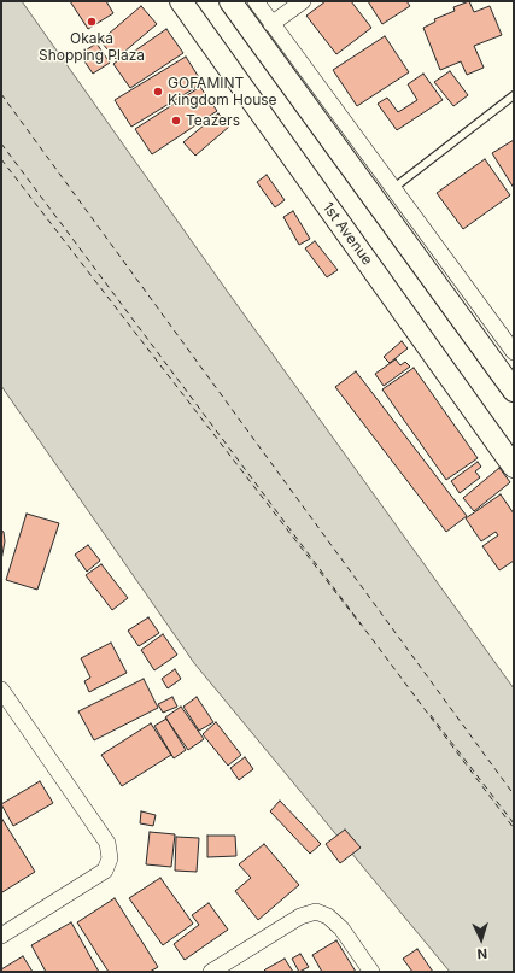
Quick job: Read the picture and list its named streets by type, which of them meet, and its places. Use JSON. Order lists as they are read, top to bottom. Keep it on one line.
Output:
{"streets":{"main road":["1st Avenue"]},"places":["Okaka Shopping Plaza","GOFAMINT Kingdom House","Teazers"],"north":"bottom"}
